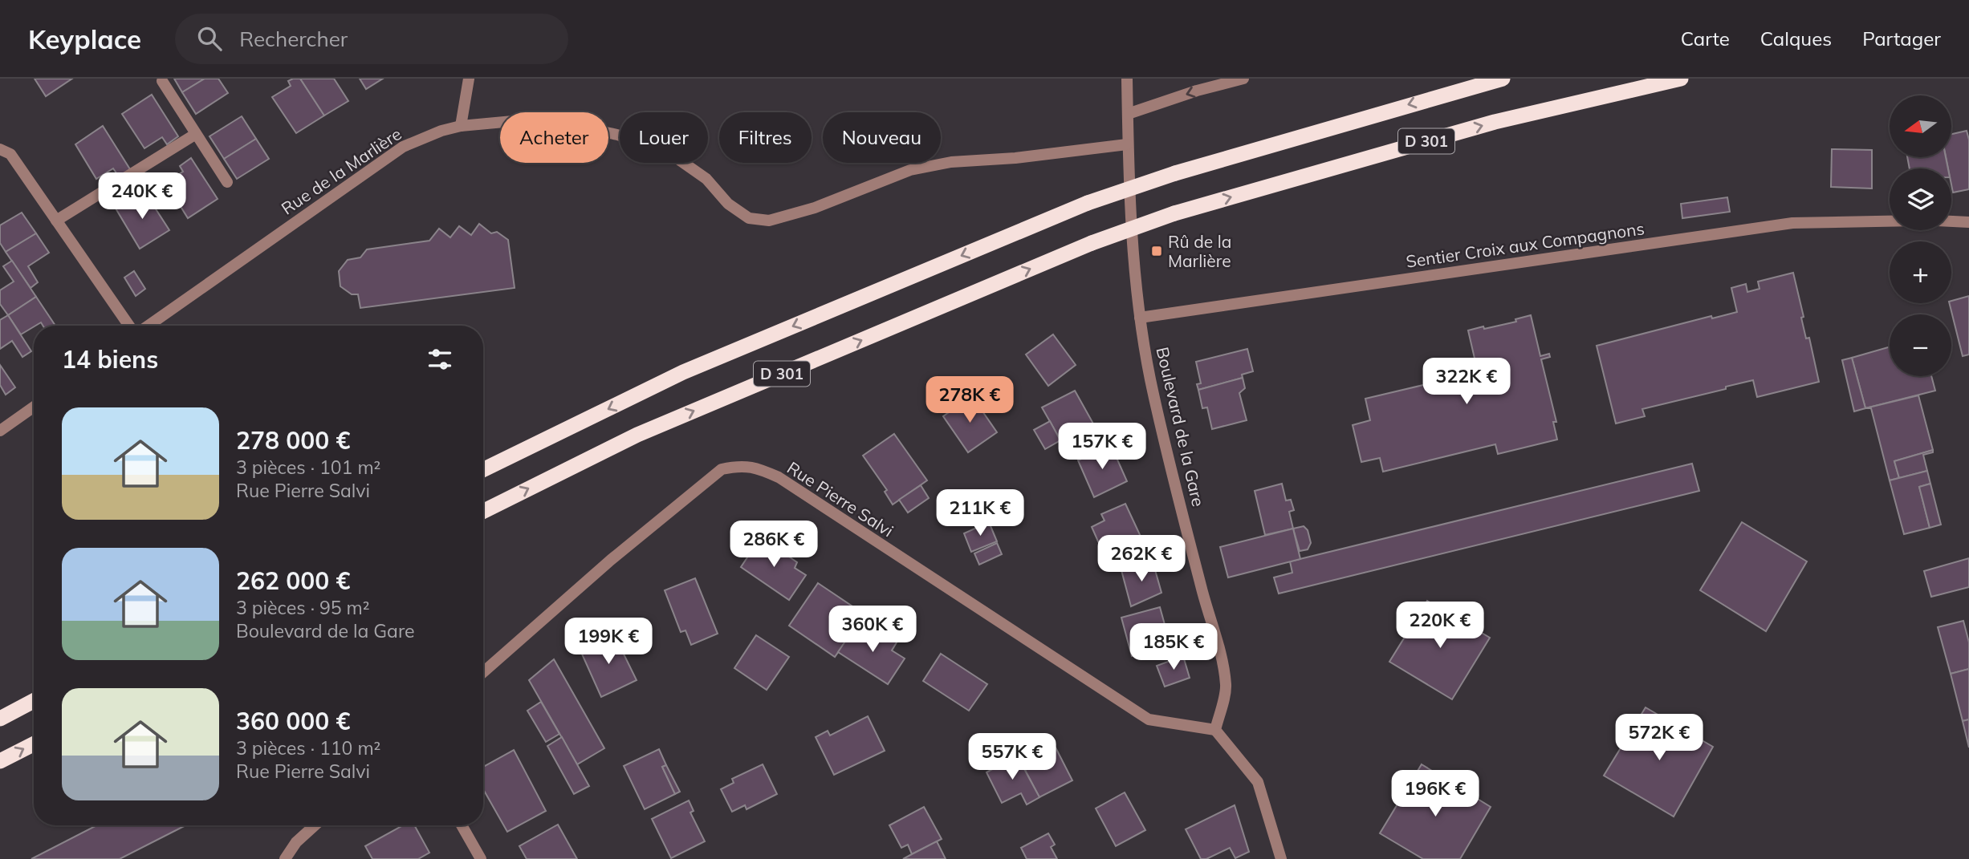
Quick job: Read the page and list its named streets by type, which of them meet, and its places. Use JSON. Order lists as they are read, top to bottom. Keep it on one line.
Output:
{"streets":{"highway":["D 301"],"street":["Rue de la Marlière","Sentier Croix aux Compagnons","Boulevard de la Gare","Rue Pierre Salvi"]},"crossings":[["Rue de la Marlière","Boulevard de la Gare"],["Sentier Croix aux Compagnons","Boulevard de la Gare"],["Boulevard de la Gare","Rue Pierre Salvi"]],"places":{"transit":["Rû de la Marlière"]},"north":"left","page":{"header":"Keyplace","search":"Rechercher","nav":["Carte","Calques","Partager"],"map_buttons":["+","−"],"chip":["Acheter","Louer","Filtres","Nouveau"],"price":["240K €","322K €","278K €","157K €","211K €","286K €","262K €","220K €","360K €","199K €","185K €","572K €","557K €","196K €"],"heading":"14 biens","list":[{"name":"278 000 €","note":"3 pièces · 101 m² · Rue Pierre Salvi"},{"name":"262 000 €","note":"3 pièces · 95 m² · Boulevard de la Gare"},{"name":"360 000 €","note":"3 pièces · 110 m² · Rue Pierre Salvi"}]}}
